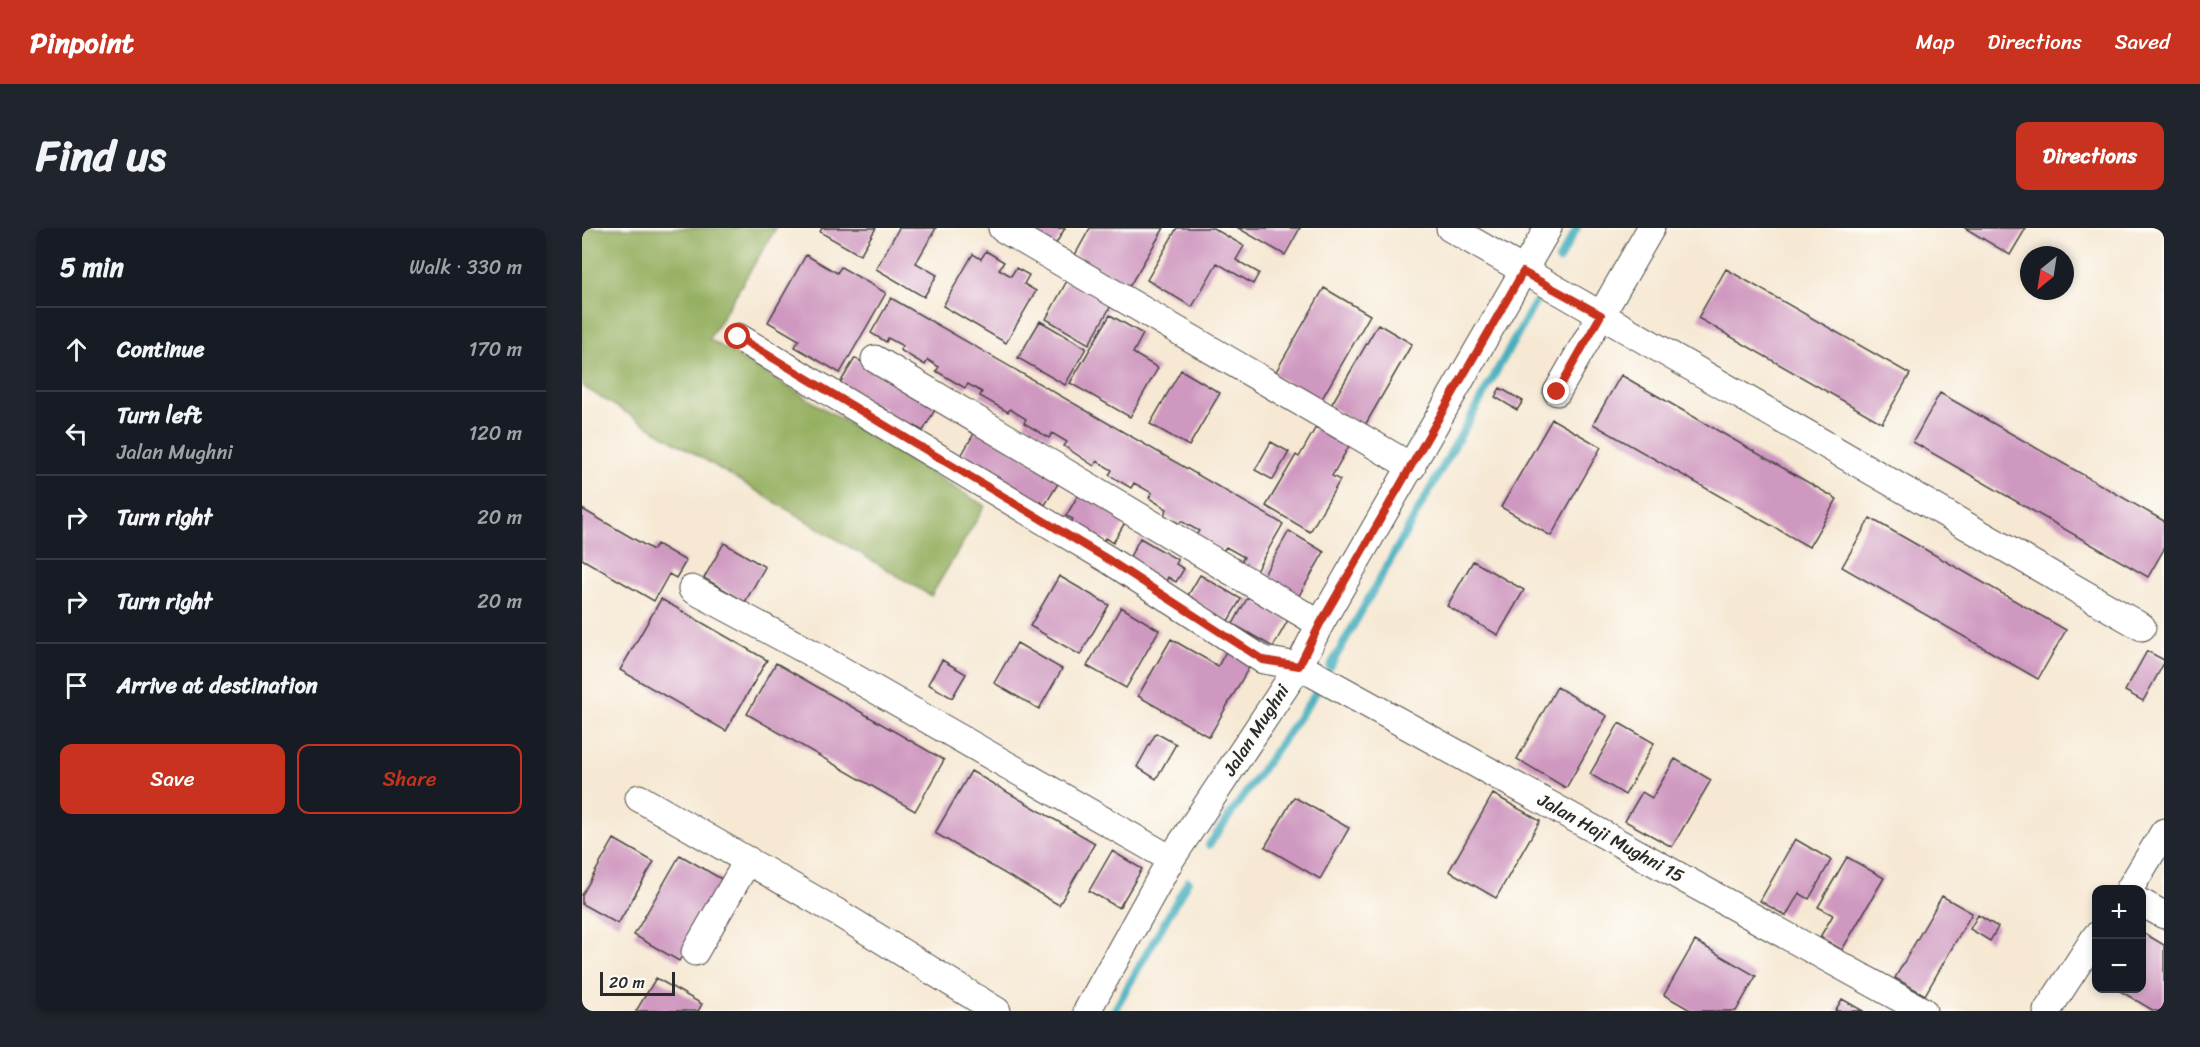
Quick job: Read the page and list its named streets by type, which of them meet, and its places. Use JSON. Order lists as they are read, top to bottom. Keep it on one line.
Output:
{"streets":{"street":["Jalan Mughni","Jalan Haji Mughni 15"]},"crossings":[["Jalan Mughni","Jalan Haji Mughni 15"]],"scale_bar":"20 m","north":"bottom left","page":{"header":"Pinpoint","nav":["Map","Directions","Saved"],"title":"Find us","buttons":["Directions",["Save","Share"]],"heading":["5 min","Walk · 330 m"],"list":[["Continue","170 m"],["Turn left","Jalan Mughni","120 m"],["Turn right","20 m"],["Turn right","20 m"],"Arrive at destination"],"map_buttons":["+","−"],"scale":"20 m"}}
